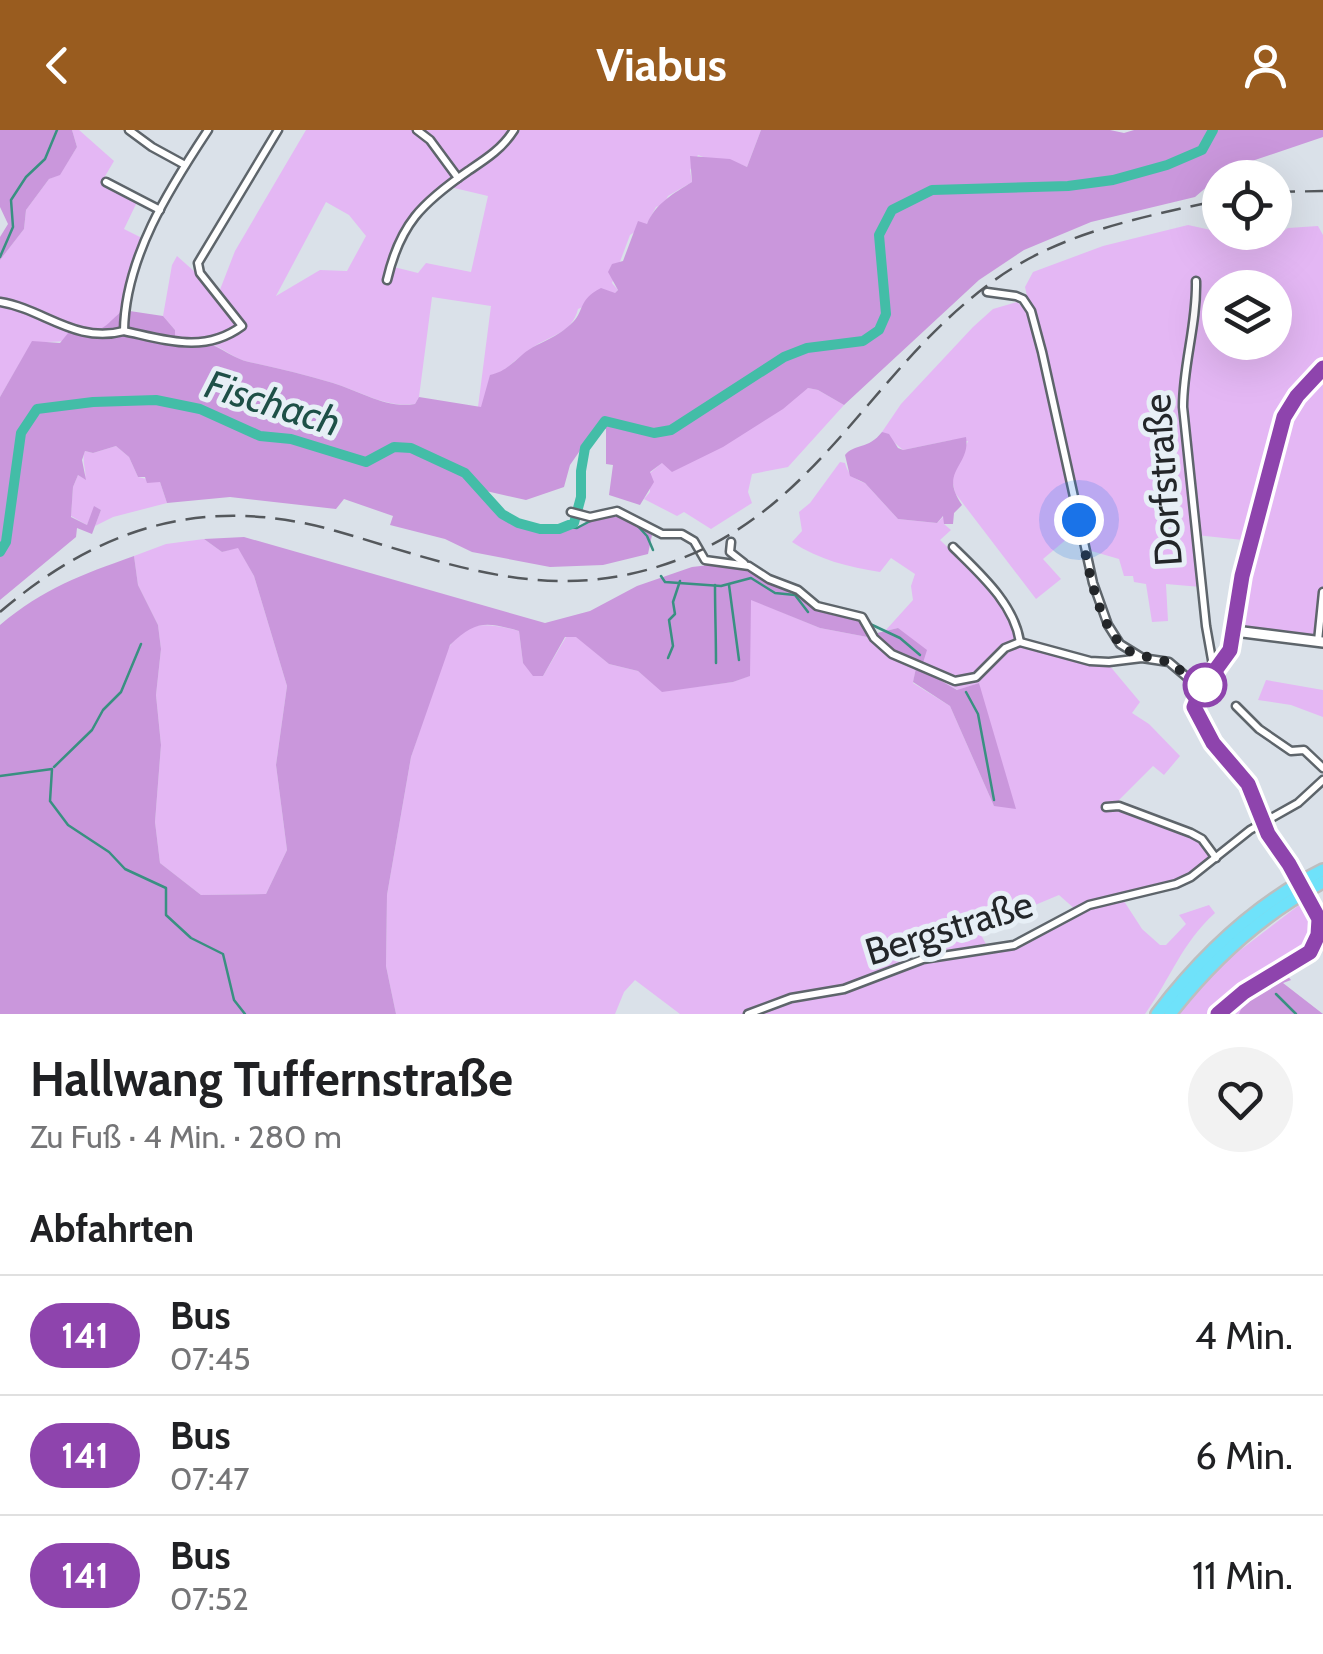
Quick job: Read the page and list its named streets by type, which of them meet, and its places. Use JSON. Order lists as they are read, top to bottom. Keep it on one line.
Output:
{"streets":{"street":["Dorfstraße","Bergstraße"]},"water":["Fischach"],"lines":["bus line 141"],"page":{"header":"Viabus","heading":[["Hallwang Tuffernstraße","Zu Fuß · 4 Min. · 280 m"],"Abfahrten"],"list":[{"mark":"141","name":"Bus","note":"07:45","value":"4 Min."},{"mark":"141","name":"Bus","note":"07:47","value":"6 Min."},{"mark":"141","name":"Bus","note":"07:52","value":"11 Min."}]}}
